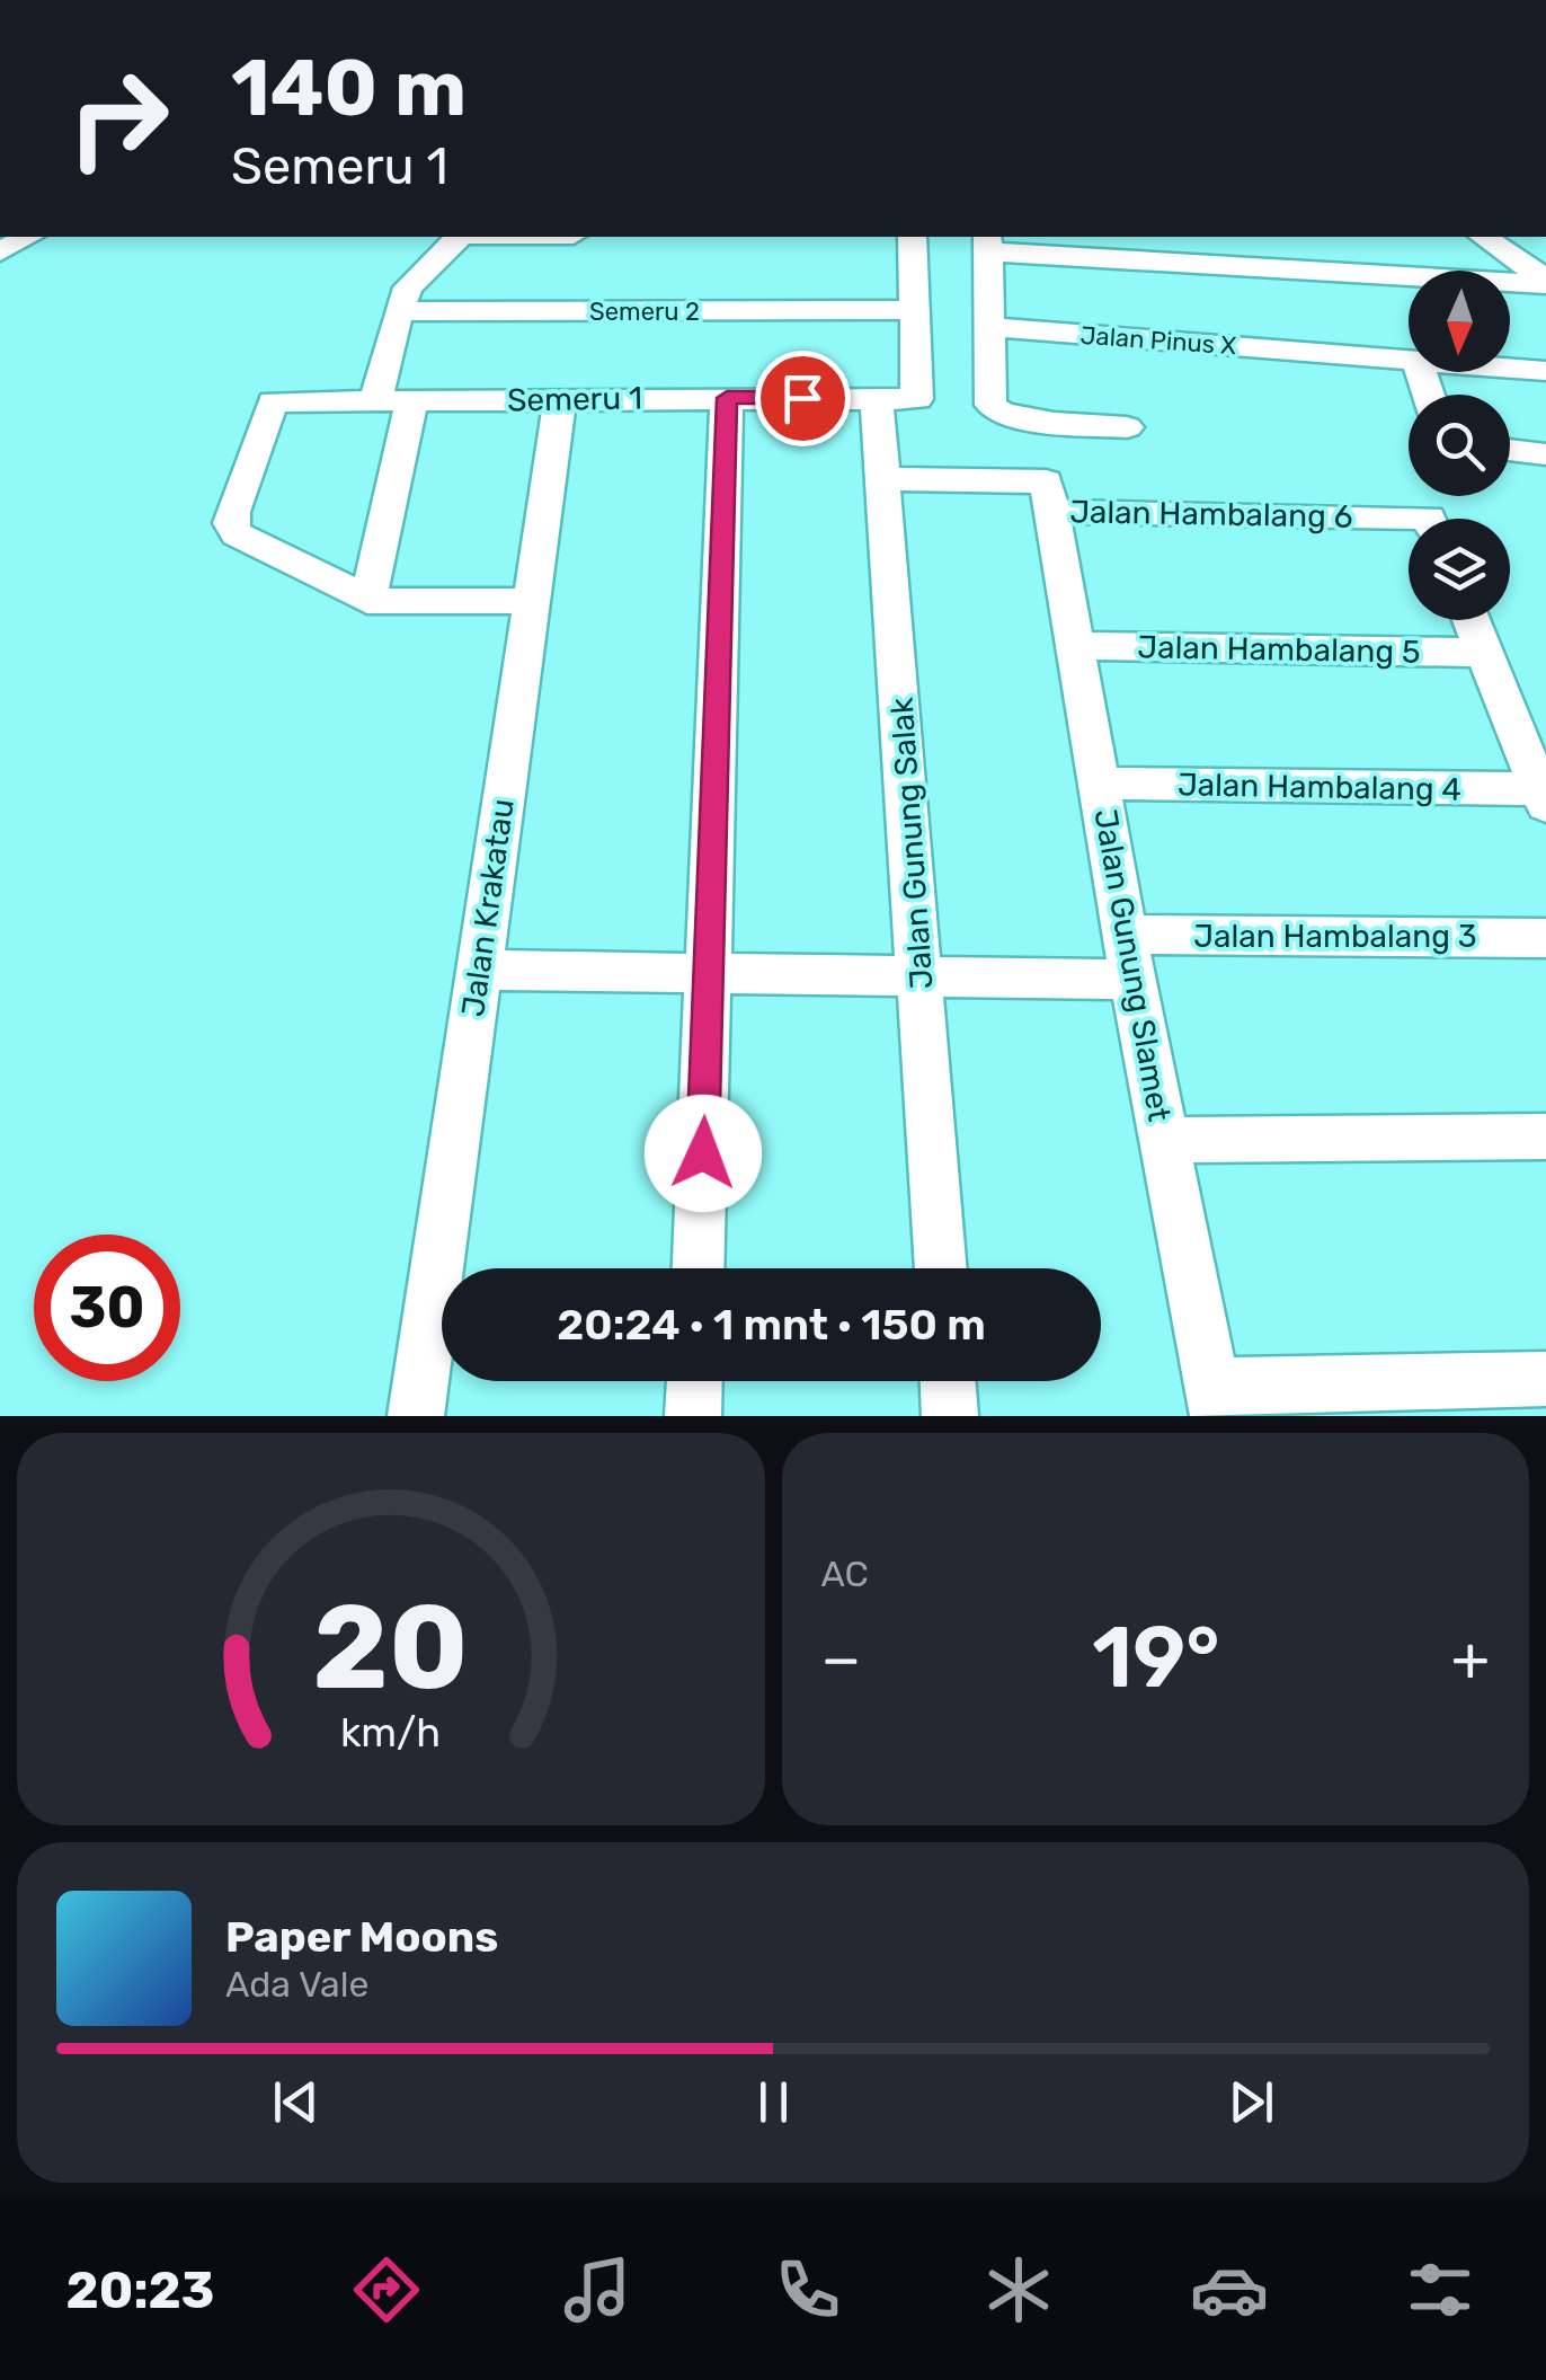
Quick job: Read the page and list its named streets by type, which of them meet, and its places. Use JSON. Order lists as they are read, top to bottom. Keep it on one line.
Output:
{"streets":{"street":["Semeru 2","Jalan Pinus X","Semeru 1","Jalan Hambalang 6","Jalan Hambalang 5","Jalan Hambalang 4","Jalan Gunung Salak","Jalan Krakatau","Jalan Hambalang 3","Jalan Gunung Slamet"]},"crossings":[["Semeru 1","Jalan Gunung Salak"],["Semeru 1","Jalan Krakatau"],["Jalan Hambalang 6","Jalan Gunung Salak"],["Jalan Hambalang 6","Jalan Gunung Slamet"],["Jalan Hambalang 5","Jalan Gunung Slamet"],["Jalan Hambalang 4","Jalan Gunung Slamet"],["Jalan Hambalang 3","Jalan Gunung Slamet"]],"north":"bottom","page":{"turn":["140 m","Semeru 1"],"limit":"30","trip":"20:24 · 1 mnt · 150 m","tile":"AC","heat":["−","19°","+"],"song":["Paper Moons","Ada Vale"],"tabs":"20:23","gauge":["20","km/h"]}}
